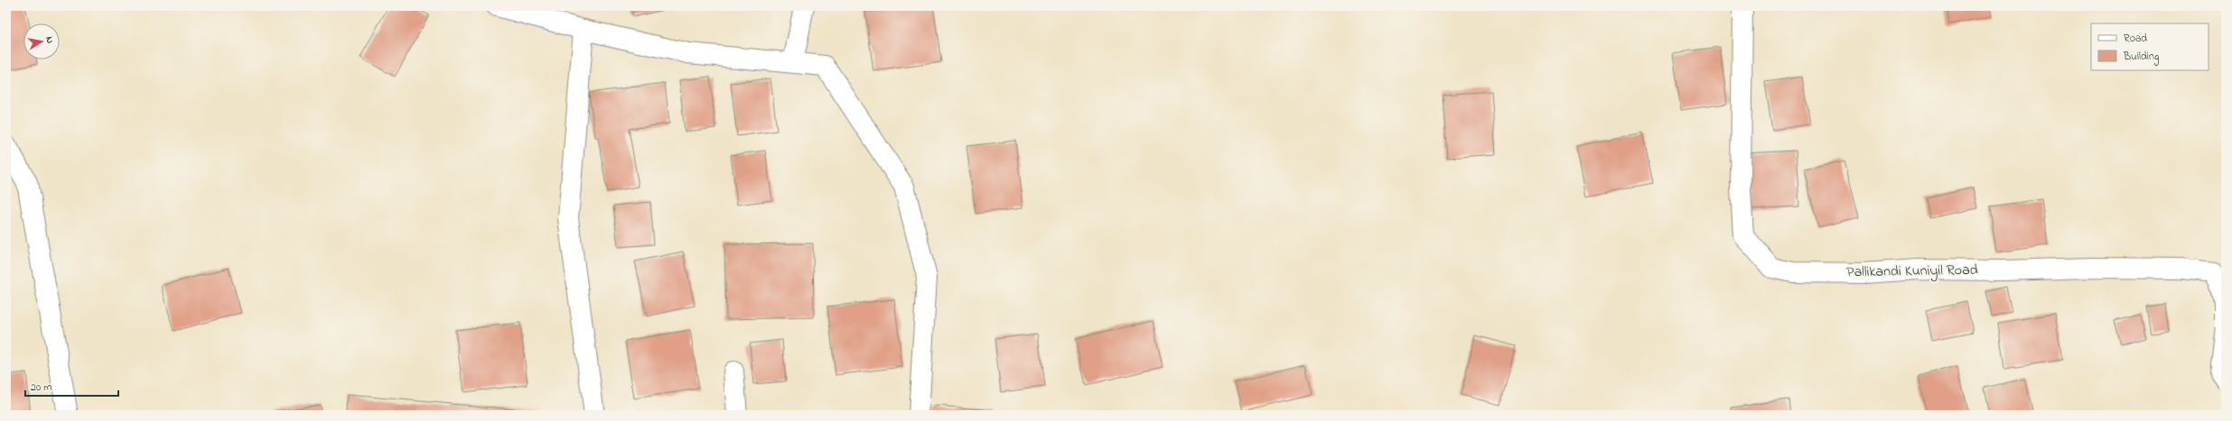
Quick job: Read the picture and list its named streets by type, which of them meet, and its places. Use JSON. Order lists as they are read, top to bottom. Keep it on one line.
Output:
{"streets":{"street":["Pallikandi Kuniyil Road"]},"legend":["Road","Building"],"scale_bar":"20 m","north":"right"}
